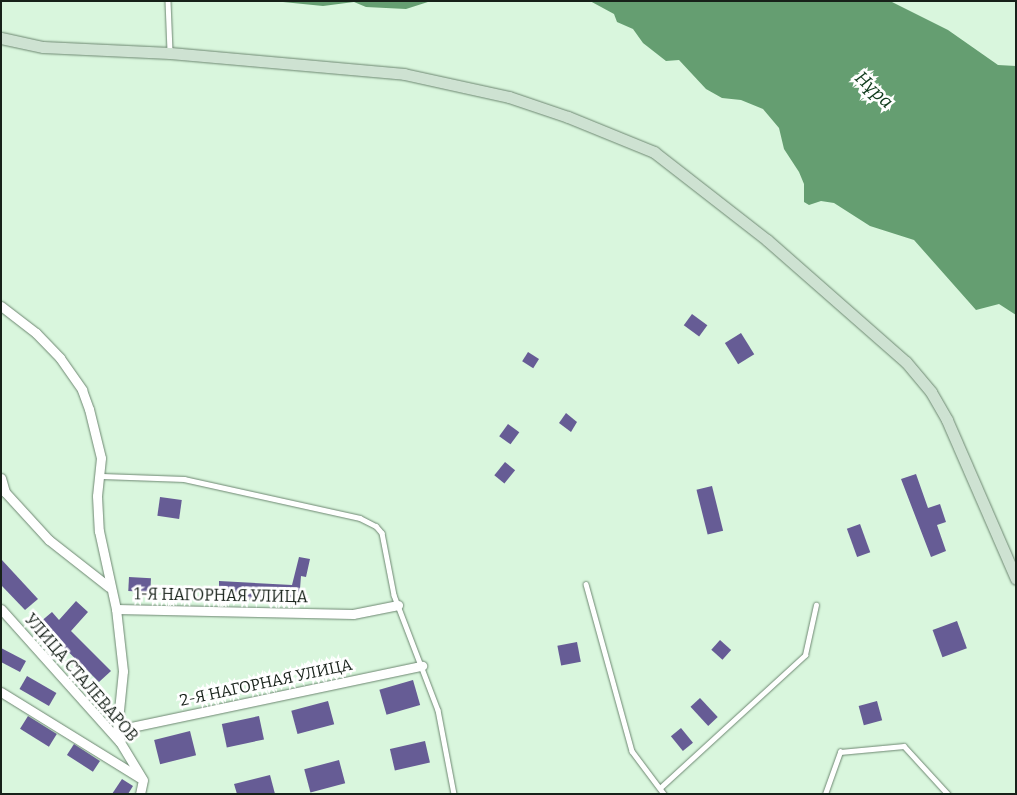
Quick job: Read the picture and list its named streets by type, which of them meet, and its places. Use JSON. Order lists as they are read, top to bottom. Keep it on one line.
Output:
{"streets":{"street":["1-Я НАГОРНАЯ УЛИЦА","УЛИЦА СТАЛЕВАРОВ","2-Я НАГОРНАЯ УЛИЦА"]},"crossings":[["1-Я НАГОРНАЯ УЛИЦА","УЛИЦА СТАЛЕВАРОВ"],["1-Я НАГОРНАЯ УЛИЦА","2-Я НАГОРНАЯ УЛИЦА"]],"water":["Нұра"]}
